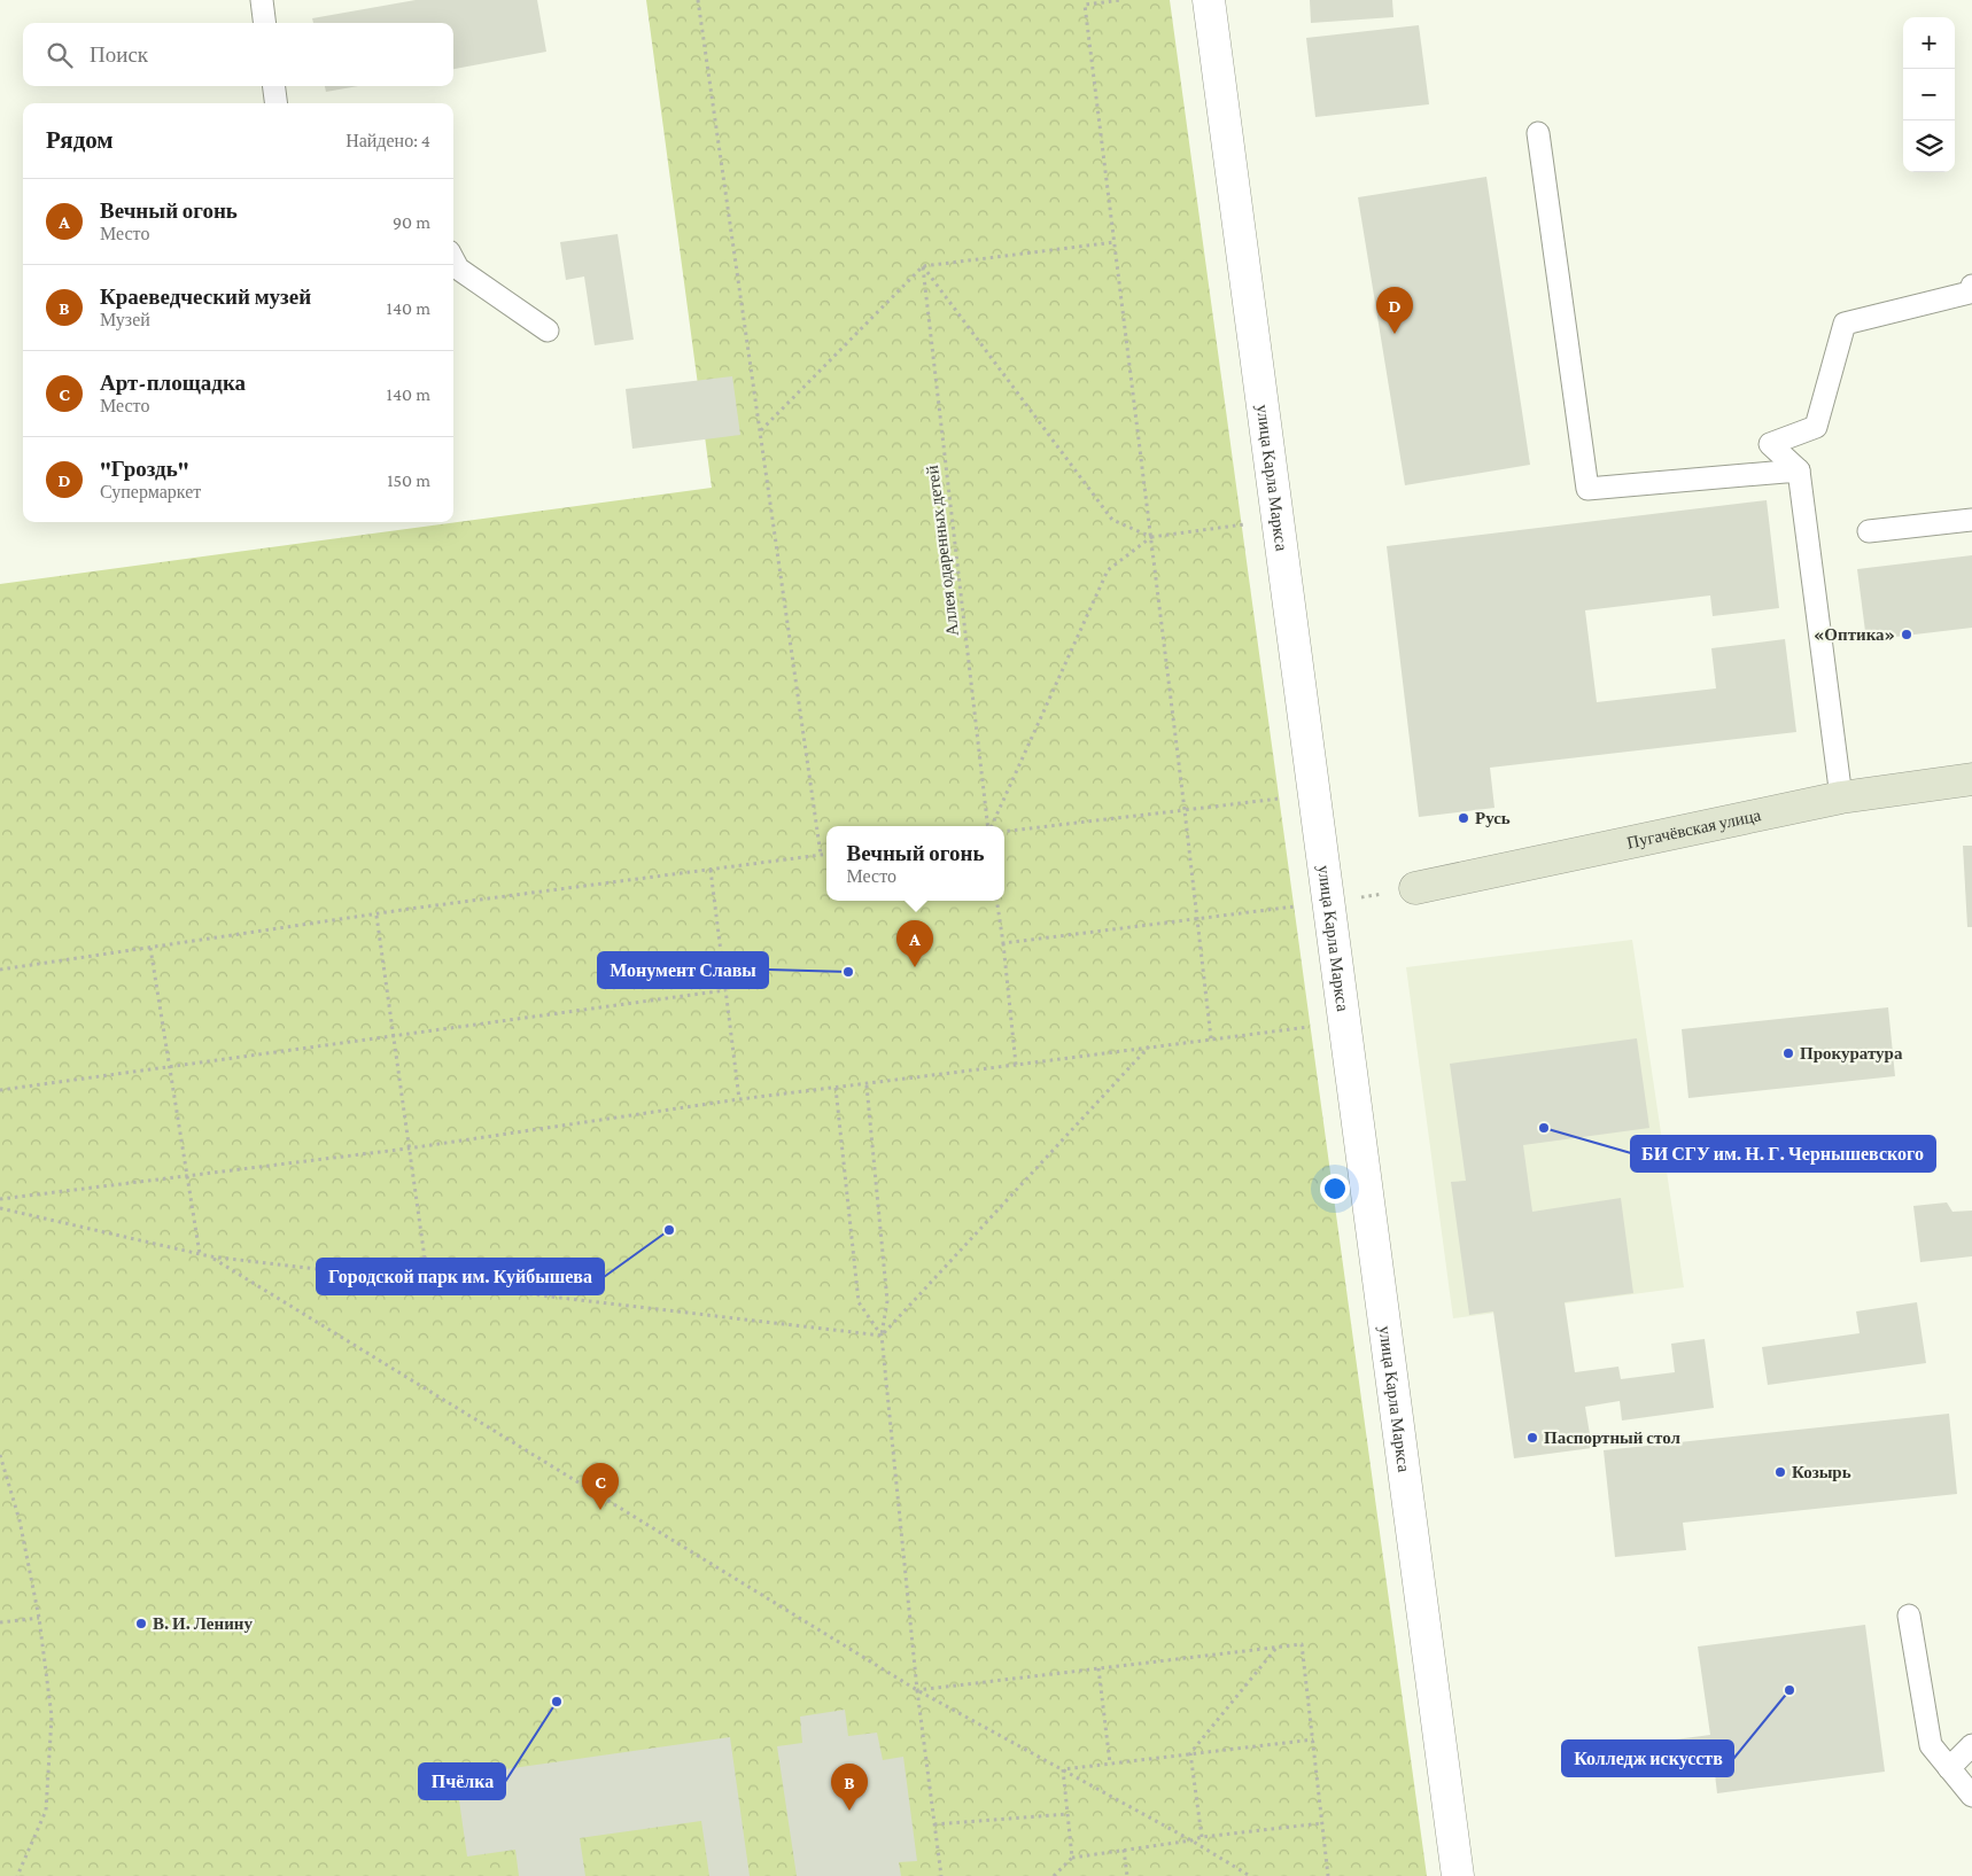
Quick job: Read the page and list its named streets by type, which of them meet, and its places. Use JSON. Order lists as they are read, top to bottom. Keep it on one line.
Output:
{"streets":{"street":["улица Карла Маркса","Пугачёвская улица"],"path":["Аллея одаренных детей"]},"places":["«Оптика»","Русь","Монумент Славы","Прокуратура","БИ СГУ им. Н. Г. Чернышевского","Городской парк им. Куйбышева","Паспортный стол","Козырь","В. И. Ленину","Колледж искусств","Пчёлка"],"page":{"map_buttons":["+","−"],"search":"Поиск","heading":["Рядом","Найдено: 4"],"list":[{"mark":"A","name":"Вечный огонь","note":"Место","value":"90 m"},{"mark":"B","name":"Краеведческий музей","note":"Музей","value":"140 m"},{"mark":"C","name":"Арт-площадка","note":"Место","value":"140 m"},{"mark":"D","name":"\"Гроздь\"","note":"Супермаркет","value":"150 m"}],"pins":["D","A","C","B"],"popup":["Вечный огонь","Место"]}}
